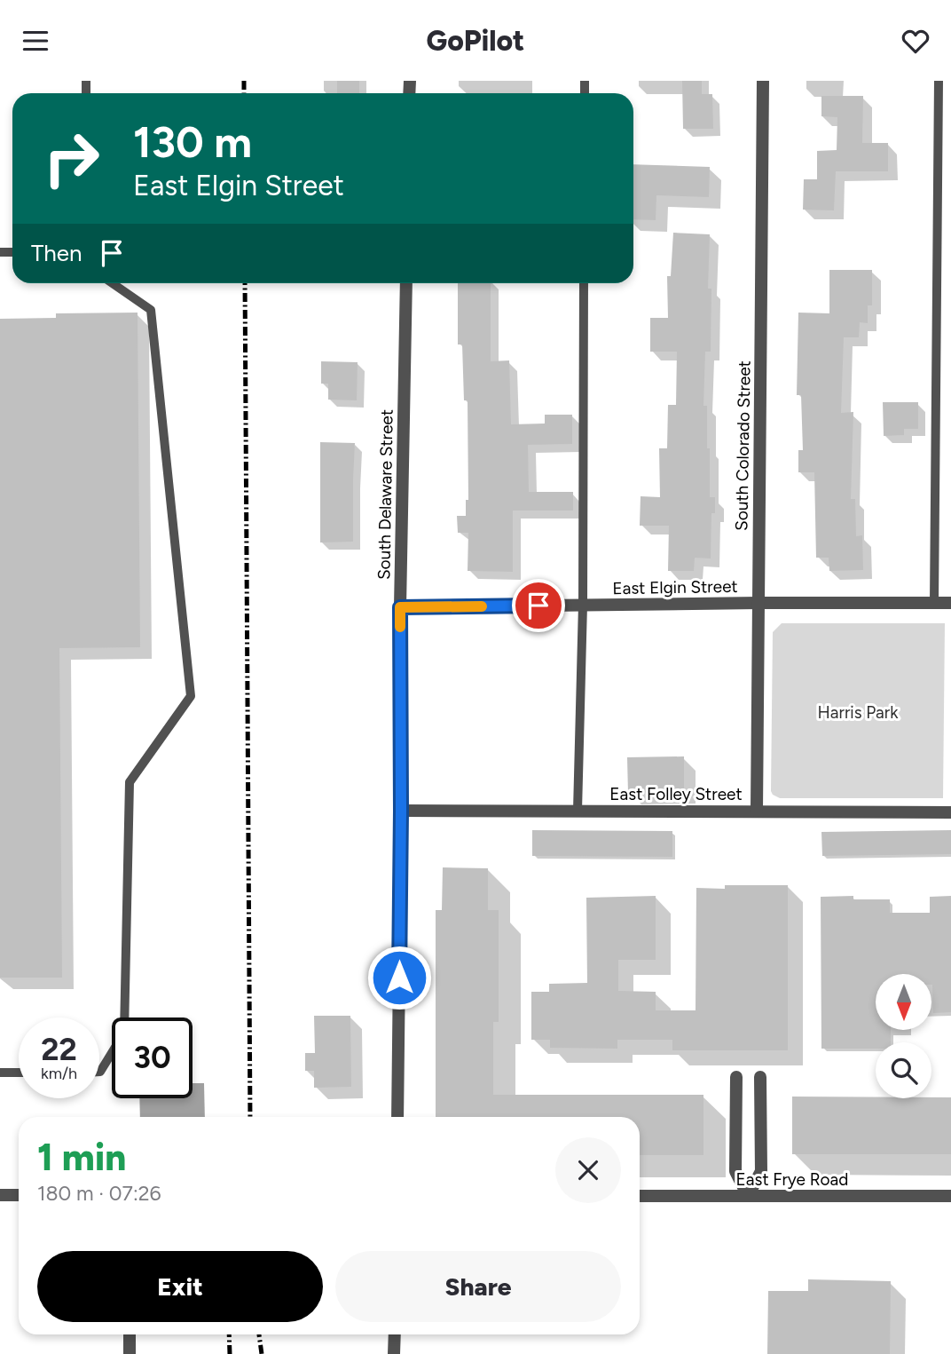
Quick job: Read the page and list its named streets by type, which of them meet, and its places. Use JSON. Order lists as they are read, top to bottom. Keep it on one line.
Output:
{"streets":{"street":["South Colorado Street","South Delaware Street","East Elgin Street","East Folley Street","East Frye Road"]},"crossings":[["South Colorado Street","East Elgin Street"],["South Colorado Street","East Folley Street"],["South Delaware Street","East Elgin Street"],["South Delaware Street","East Folley Street"]],"parks":["Harris Park"],"north":"bottom","page":{"header":"GoPilot","turn":["130 m","East Elgin Street"],"then":"Then","speed":"22 km/h","limit":"30","heading":["1 min","180 m · 07:26"],"buttons":["Exit","Share"]}}
